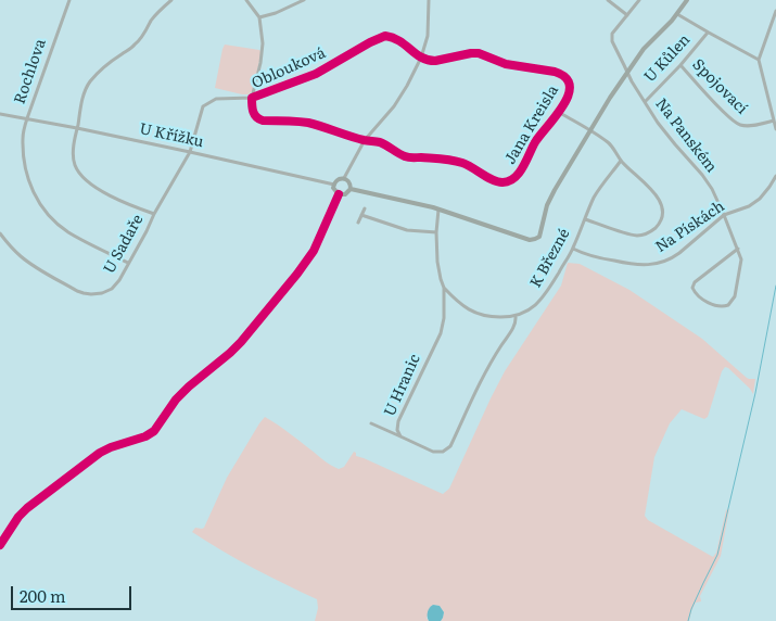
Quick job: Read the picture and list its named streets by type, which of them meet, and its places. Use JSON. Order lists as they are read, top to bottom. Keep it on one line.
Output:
{"streets":{"street":["U Kůlen","Oblouková","Rochlova","Spojovací","Jana Kreisla","U Křížku","Na Panském","Na Pískách","U Sadaře","K Březné","U Hranic"]},"crossings":[["U Kůlen","Spojovací"],["U Kůlen","Na Panském"],["Oblouková","Jana Kreisla"],["Oblouková","U Sadaře"],["Rochlova","U Křížku"],["Rochlova","U Sadaře"],["U Křížku","U Sadaře"],["Na Panském","Na Pískách"],["Na Pískách","K Březné"],["K Březné","U Hranic"]],"scale_bar":"200 m"}
